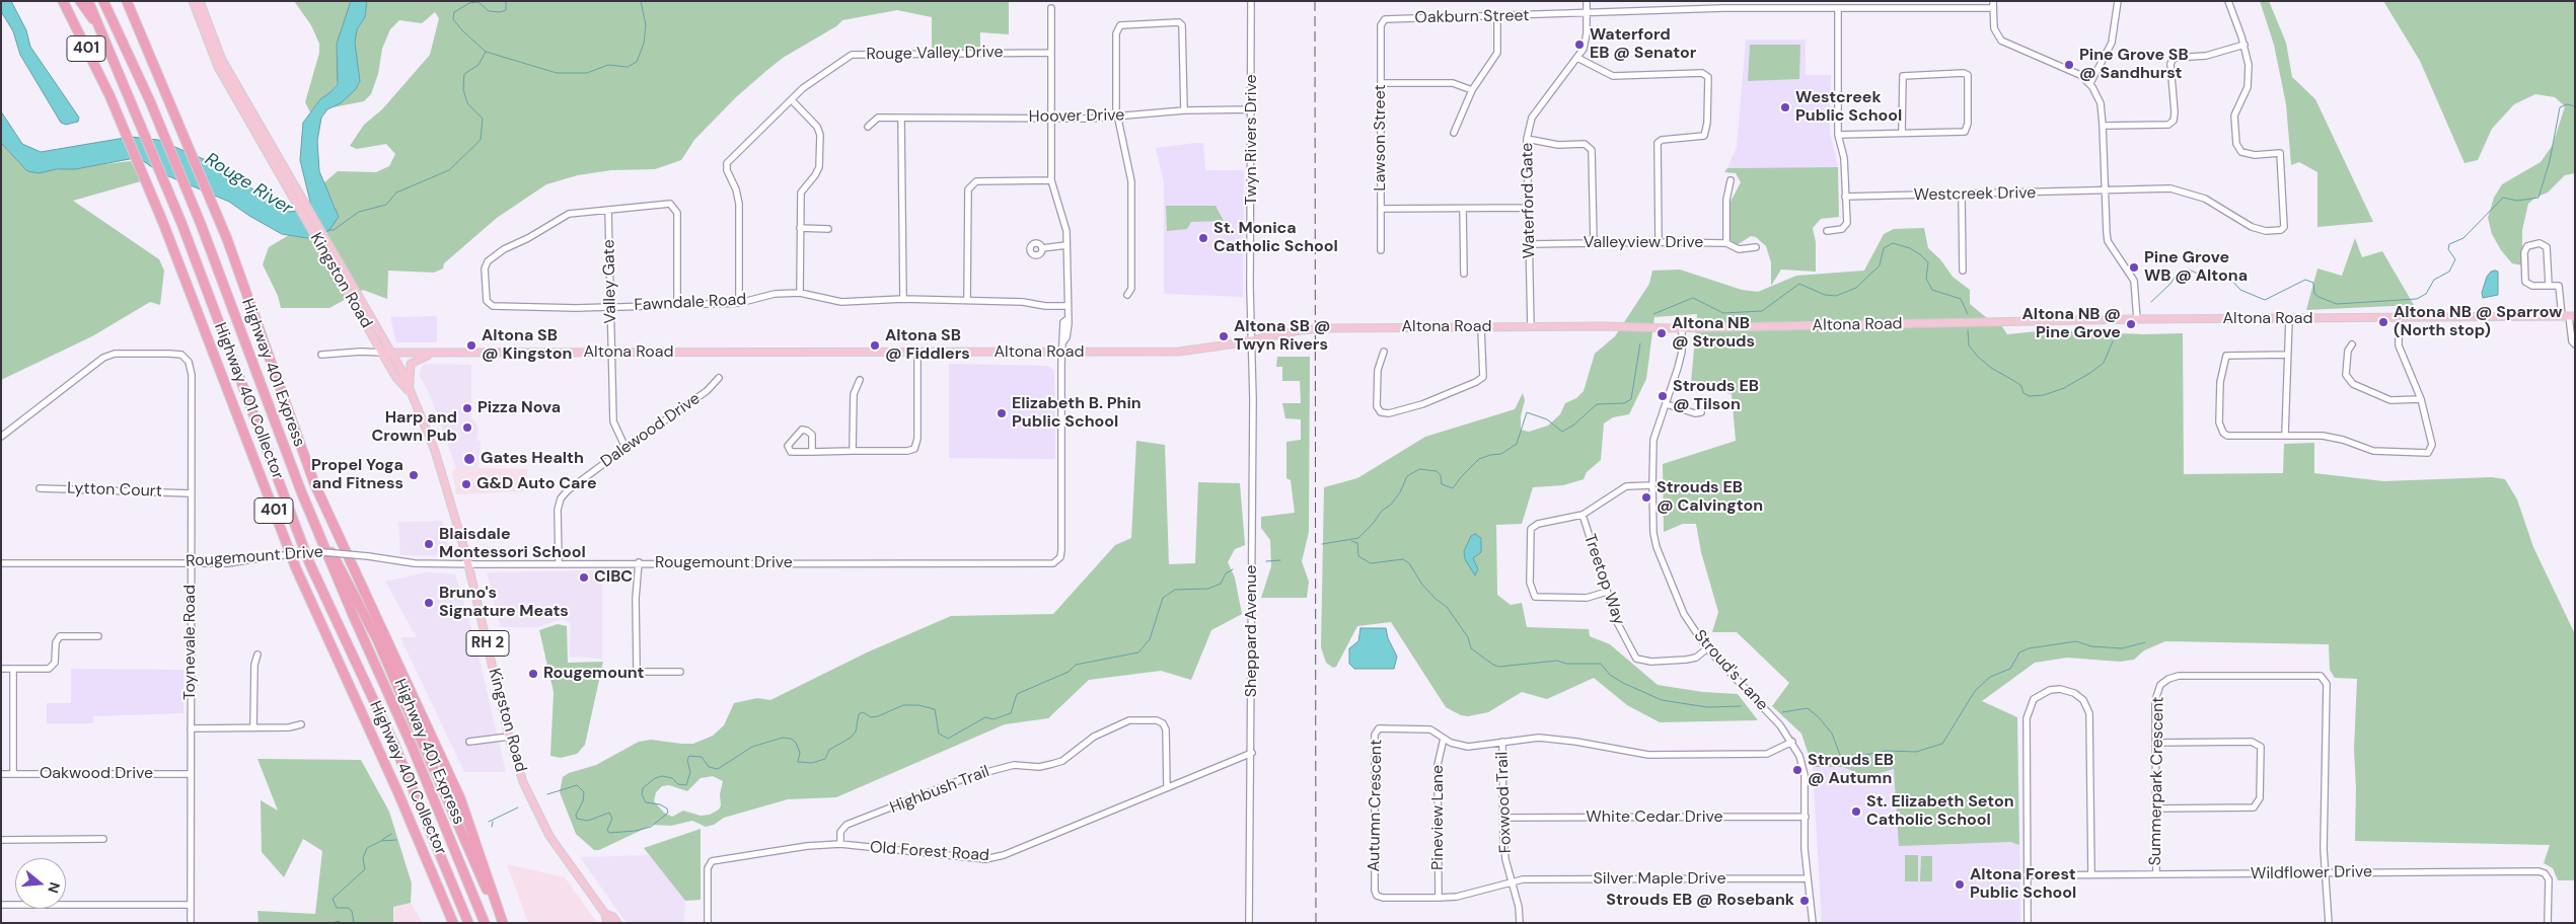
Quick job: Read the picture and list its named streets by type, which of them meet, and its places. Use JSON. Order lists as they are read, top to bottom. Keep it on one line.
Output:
{"streets":{"highway":["401","Highway 401 Express","Highway 401 Collector"],"main road":["Kingston Road","Altona Road","RH 2"],"street":["Oakburn Street","Rouge Valley Drive","Hoover Drive","Lawson Street","Twyn Rivers Drive","Westcreek Drive","Waterford Gate","Valleyview Drive","Valley Gate","Fawndale Road","Dalewood Drive","Lytton Court","Rougemount Drive","Treetop Way","Sheppard Avenue","Toynevale Road","Stroud's Lane","Oakwood Drive","Summerpark Crescent","Highbush Trail","Foxwood Trail","Autumn Crescent","Pineview Lane","White Cedar Drive","Old Forest Road","Wildflower Drive","Silver Maple Drive"]},"crossings":[["Oakburn Street","Lawson Street"],["Oakburn Street","Waterford Gate"],["Rouge Valley Drive","Fawndale Road"],["Hoover Drive","Twyn Rivers Drive"],["Twyn Rivers Drive","Altona Road"],["Twyn Rivers Drive","Sheppard Avenue"],["Waterford Gate","Valleyview Drive"],["Waterford Gate","Altona Road"],["Kingston Road","Altona Road"],["Kingston Road","Rougemount Drive"],["Valley Gate","Fawndale Road"],["Valley Gate","Altona Road"],["Valley Gate","Dalewood Drive"],["Altona Road","Rougemount Drive"],["Altona Road","Sheppard Avenue"],["Altona Road","Stroud's Lane"],["Dalewood Drive","Rougemount Drive"],["Lytton Court","Toynevale Road"],["Rougemount Drive","Toynevale Road"],["Treetop Way","Stroud's Lane"],["Sheppard Avenue","Old Forest Road"],["Toynevale Road","Oakwood Drive"],["Stroud's Lane","Autumn Crescent"],["Stroud's Lane","White Cedar Drive"],["Stroud's Lane","Silver Maple Drive"],["Summerpark Crescent","Wildflower Drive"],["Highbush Trail","Old Forest Road"],["Foxwood Trail","Autumn Crescent"],["Foxwood Trail","White Cedar Drive"],["Foxwood Trail","Silver Maple Drive"],["Autumn Crescent","Pineview Lane"],["Autumn Crescent","Silver Maple Drive"]],"water":["Rouge River"],"places":["Waterford EB @ Senator","Pine Grove SB @ Sandhurst","Westcreek Public School","St. Monica Catholic School","Pine Grove WB @ Altona","Altona NB @ Sparrow (North stop)","Altona NB @ Pine Grove","Altona NB @ Strouds","Altona SB @ Twyn Rivers","Altona SB @ Kingston","Altona SB @ Fiddlers","Strouds EB @ Tilson","Pizza Nova","Elizabeth B. Phin Public School","Harp and Crown Pub","Gates Health","Propel Yoga and Fitness","G&D Auto Care","Strouds EB @ Calvington","Blaisdale Montessori School","CIBC","Bruno's Signature Meats","Rougemount","Strouds EB @ Autumn","St. Elizabeth Seton Catholic School","Altona Forest Public School","Strouds EB @ Rosebank"],"north":"right"}
